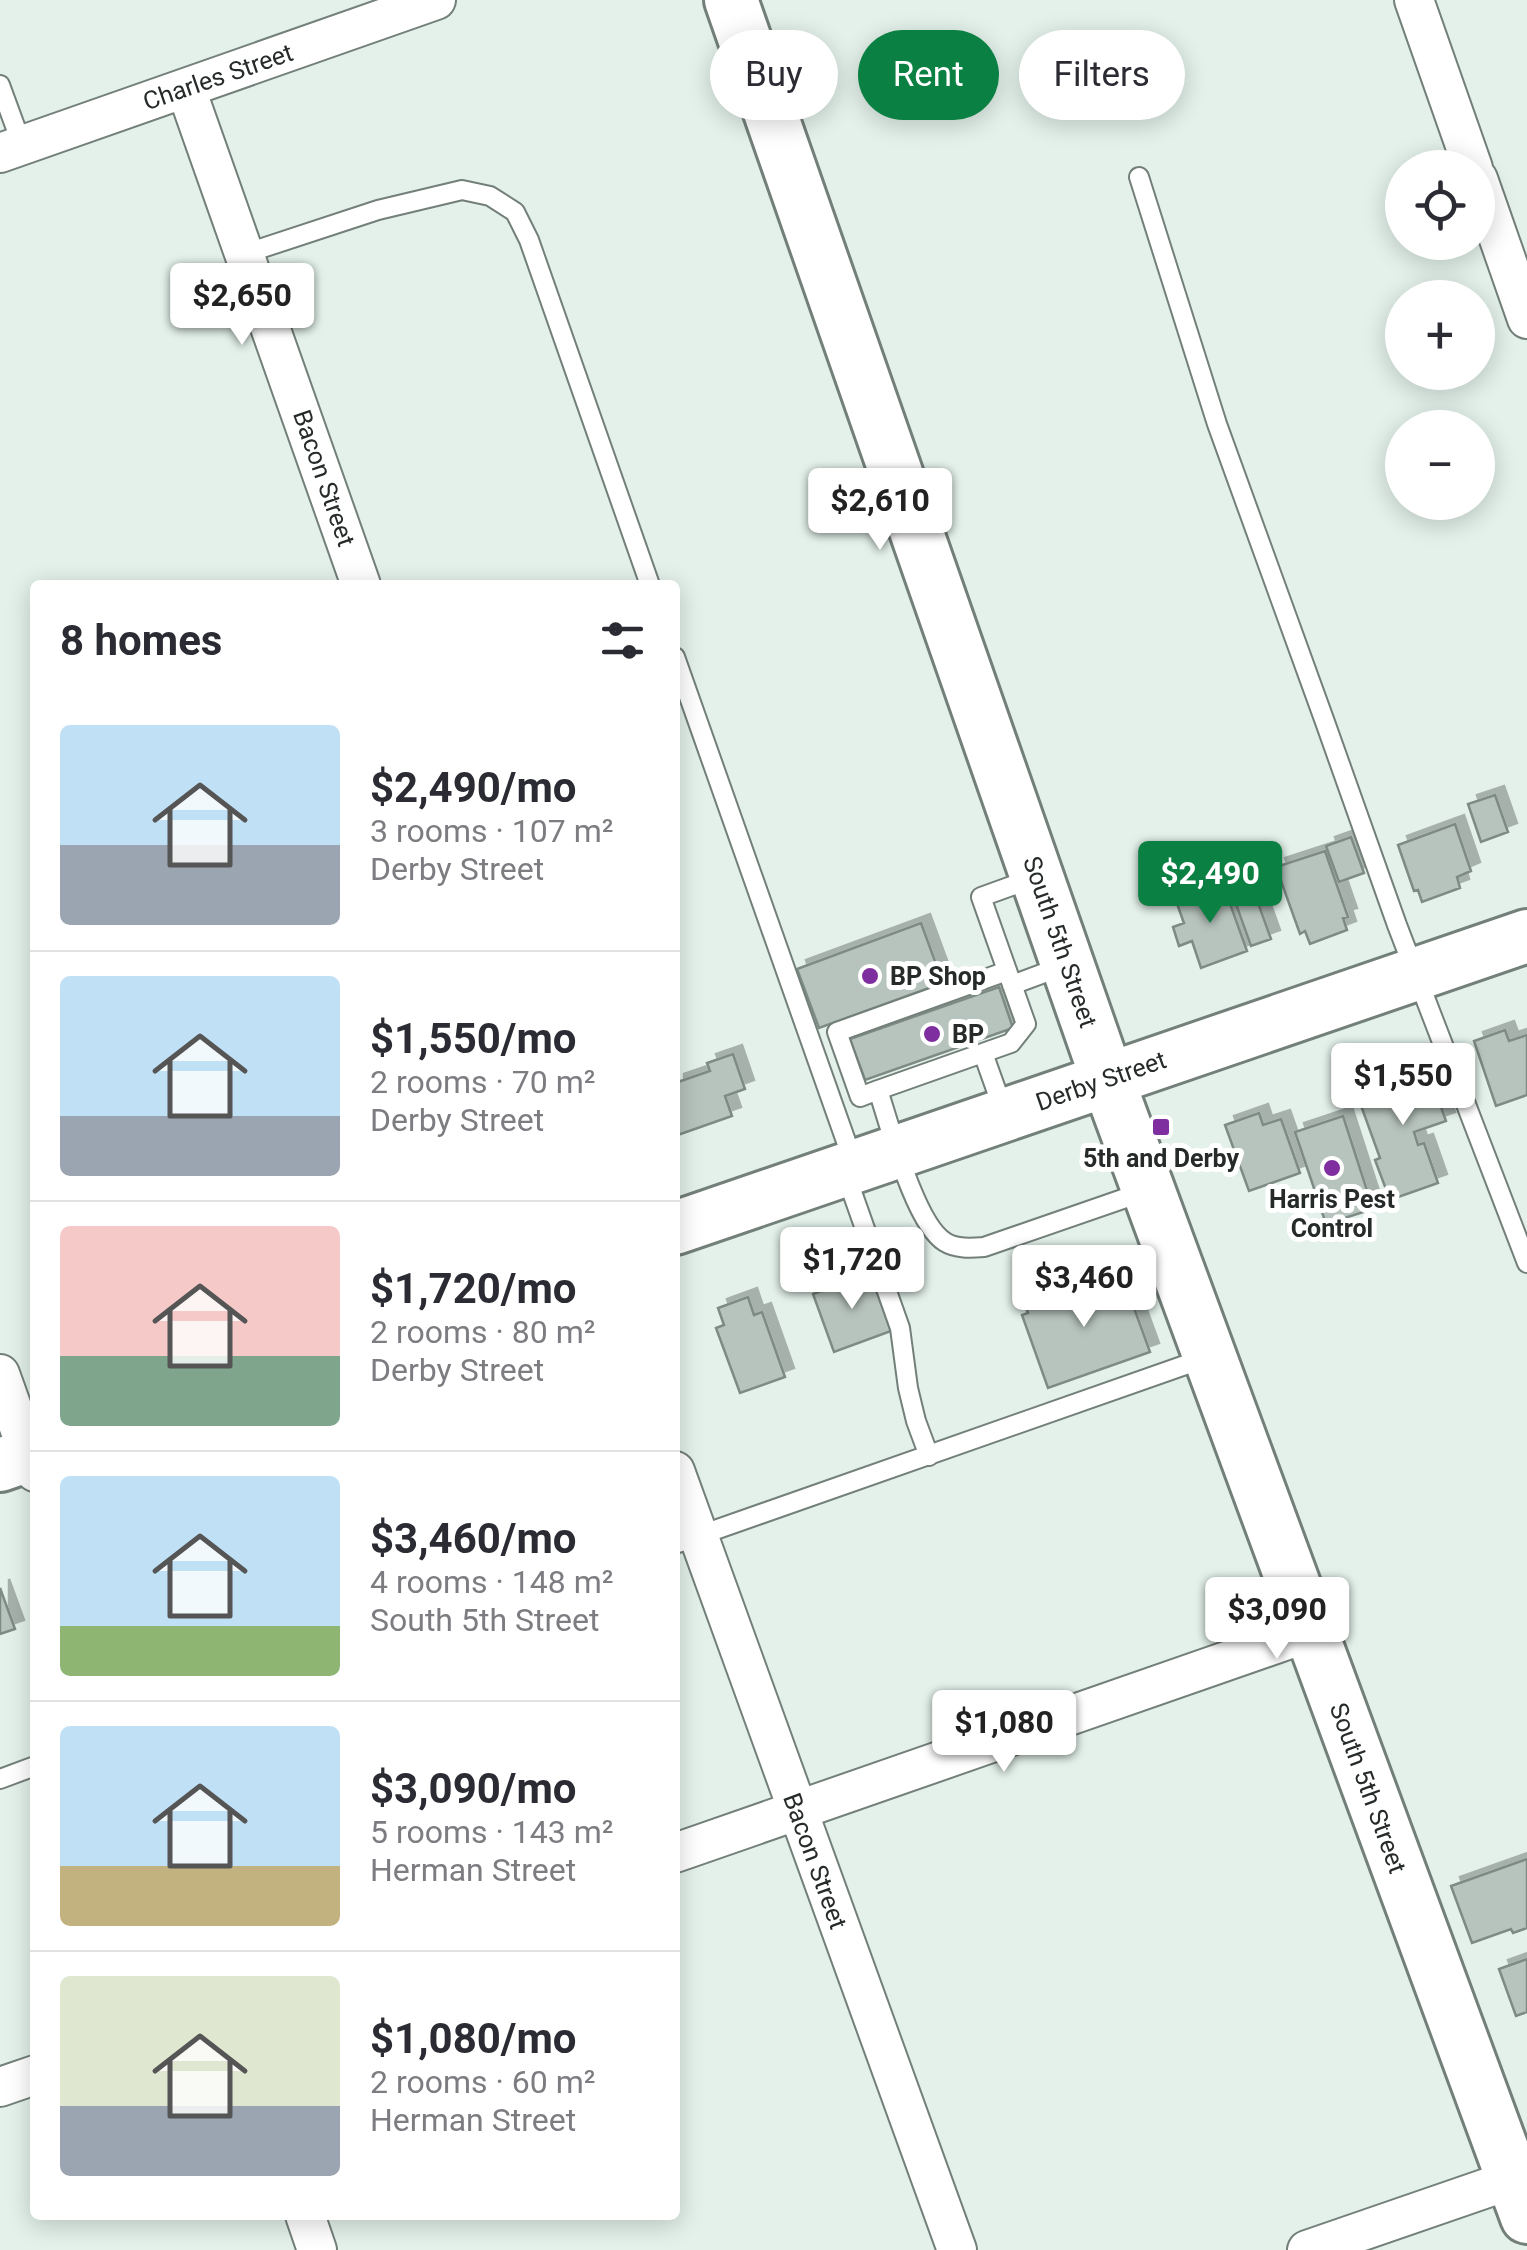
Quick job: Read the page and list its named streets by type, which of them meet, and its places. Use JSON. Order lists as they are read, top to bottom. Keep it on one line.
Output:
{"streets":{"street":["Charles Street","Bacon Street","South 5th Street","Derby Street"]},"crossings":[["Charles Street","Bacon Street"],["South 5th Street","Derby Street"]],"places":{"other":["BP Shop","BP","Harris Pest Control"],"transit":["5th and Derby"]},"page":{"chip":["Buy","Rent","Filters"],"map_buttons":["+","−"],"price":["$2,650","$2,610","$2,490","$1,550","$1,720","$3,460","$3,090","$1,080"],"heading":"8 homes","list":[{"name":"$2,490/mo","note":"3 rooms · 107 m² · Derby Street"},{"name":"$1,550/mo","note":"2 rooms · 70 m² · Derby Street"},{"name":"$1,720/mo","note":"2 rooms · 80 m² · Derby Street"},{"name":"$3,460/mo","note":"4 rooms · 148 m² · South 5th Street"},{"name":"$3,090/mo","note":"5 rooms · 143 m² · Herman Street"},{"name":"$1,080/mo","note":"2 rooms · 60 m² · Herman Street"}]}}
